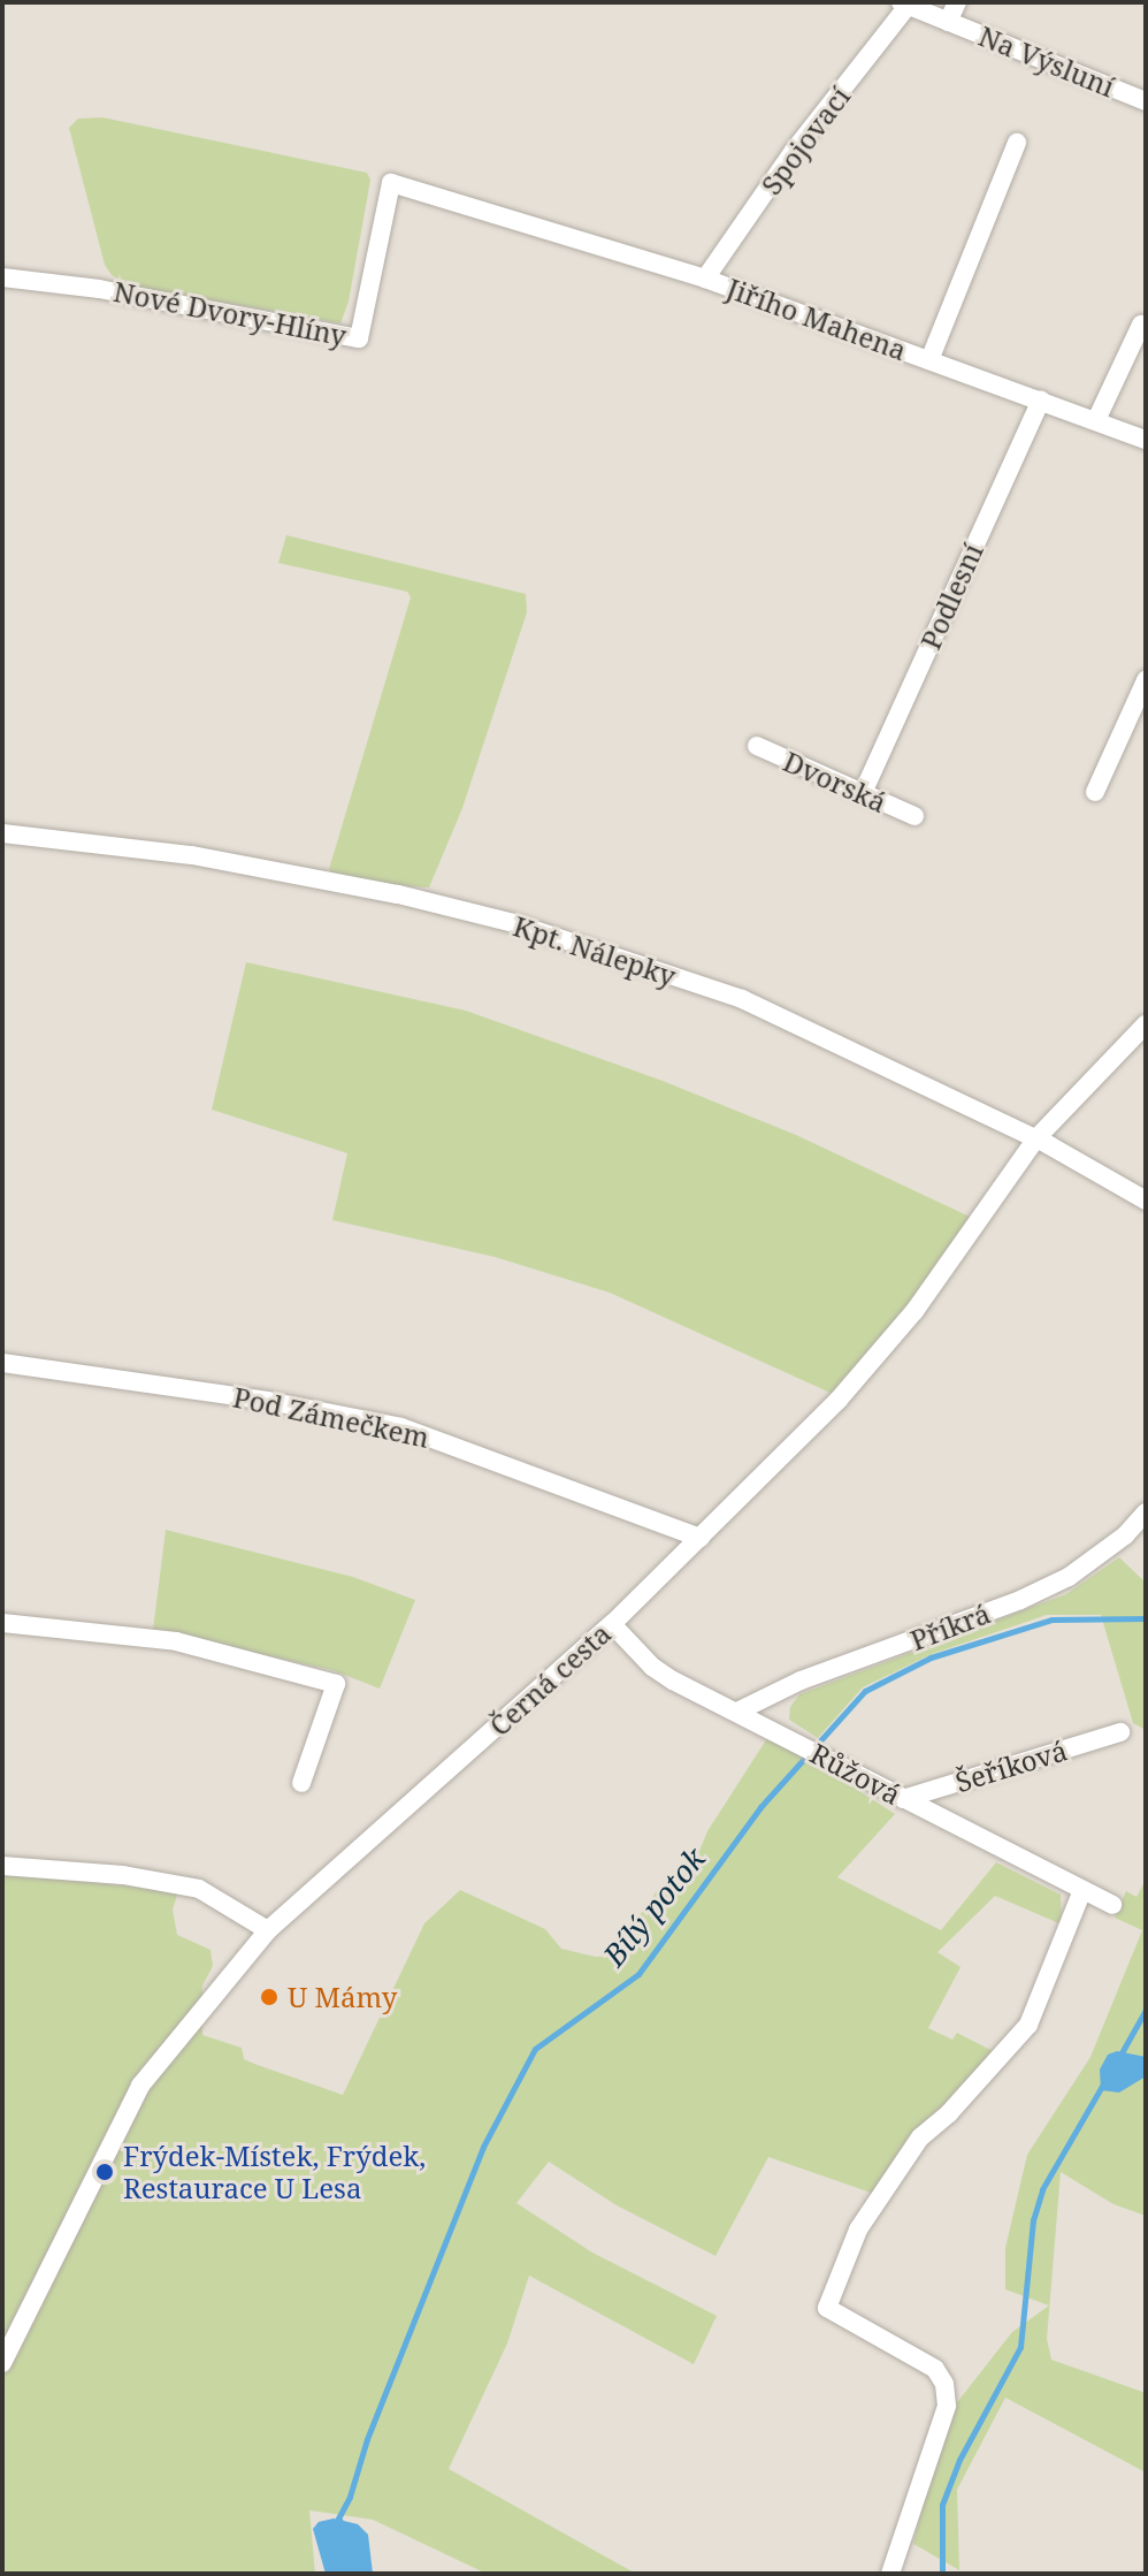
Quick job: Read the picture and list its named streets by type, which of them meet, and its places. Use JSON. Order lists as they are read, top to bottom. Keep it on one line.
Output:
{"streets":{"street":["Na Výsluní","Spojovací","Nové Dvory-Hlíny","Jiřího Mahena","Podlesní","Dvorská","Kpt. Nálepky","Pod Zámečkem","Příkrá","Černá cesta","Šeříková","Růžová"]},"crossings":[["Na Výsluní","Spojovací"],["Spojovací","Nové Dvory-Hlíny"],["Spojovací","Jiřího Mahena"],["Nové Dvory-Hlíny","Jiřího Mahena"],["Jiřího Mahena","Podlesní"],["Podlesní","Dvorská"],["Kpt. Nálepky","Černá cesta"],["Pod Zámečkem","Černá cesta"],["Příkrá","Růžová"],["Černá cesta","Růžová"],["Šeříková","Růžová"]],"water":["Bílý potok"],"places":["U Mámy","Frýdek-Místek, Frýdek, Restaurace U Lesa"]}
